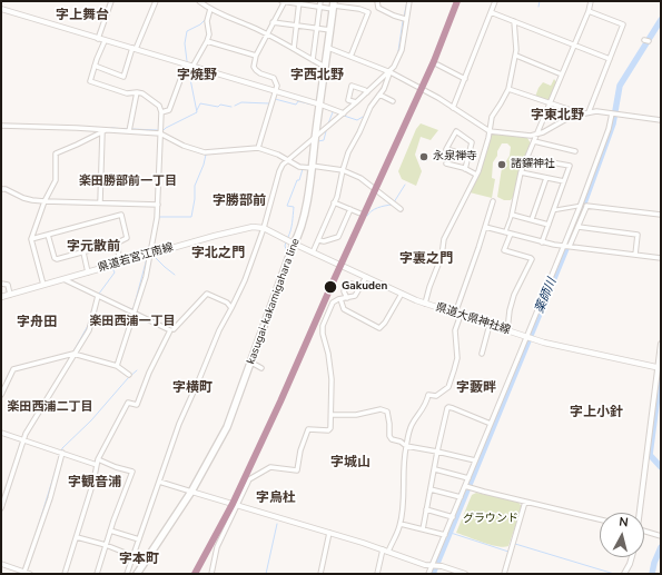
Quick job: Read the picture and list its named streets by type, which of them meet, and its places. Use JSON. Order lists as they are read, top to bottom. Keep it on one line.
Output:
{"streets":{"main road":["県道若宮江南線","kasugai-kakamigahara line","県道大県神社線"]},"crossings":[["県道若宮江南線","kasugai-kakamigahara line"],["県道若宮江南線","県道大県神社線"],["kasugai-kakamigahara line","県道大県神社線"]],"districts":["字上舞台","字焼野","字西北野","字東北野","楽田勝部前一丁目","字勝部前","字元散前","字北之門","字裏之門","楽田西浦一丁目","字舟田","字横町","字藪畔","楽田西浦二丁目","字上小針","字城山","字観音浦","字烏杜","字本町"],"water":["薬師川"],"parks":["グラウンド"],"places":["永泉禅寺","諸鑃神社","Gakuden"],"north":"top"}
